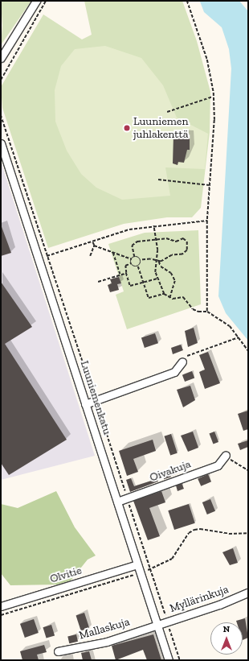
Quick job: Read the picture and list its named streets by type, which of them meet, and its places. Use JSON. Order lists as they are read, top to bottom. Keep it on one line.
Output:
{"streets":{"street":["Luuniemenkatu","Oivakuja","Olvitie","Myllärinkuja","Mallaskuja"]},"crossings":[["Luuniemenkatu","Oivakuja"],["Luuniemenkatu","Olvitie"],["Luuniemenkatu","Myllärinkuja"],["Luuniemenkatu","Mallaskuja"],["Myllärinkuja","Mallaskuja"]],"places":["Luuniemen juhlakenttä"],"north":"top"}
